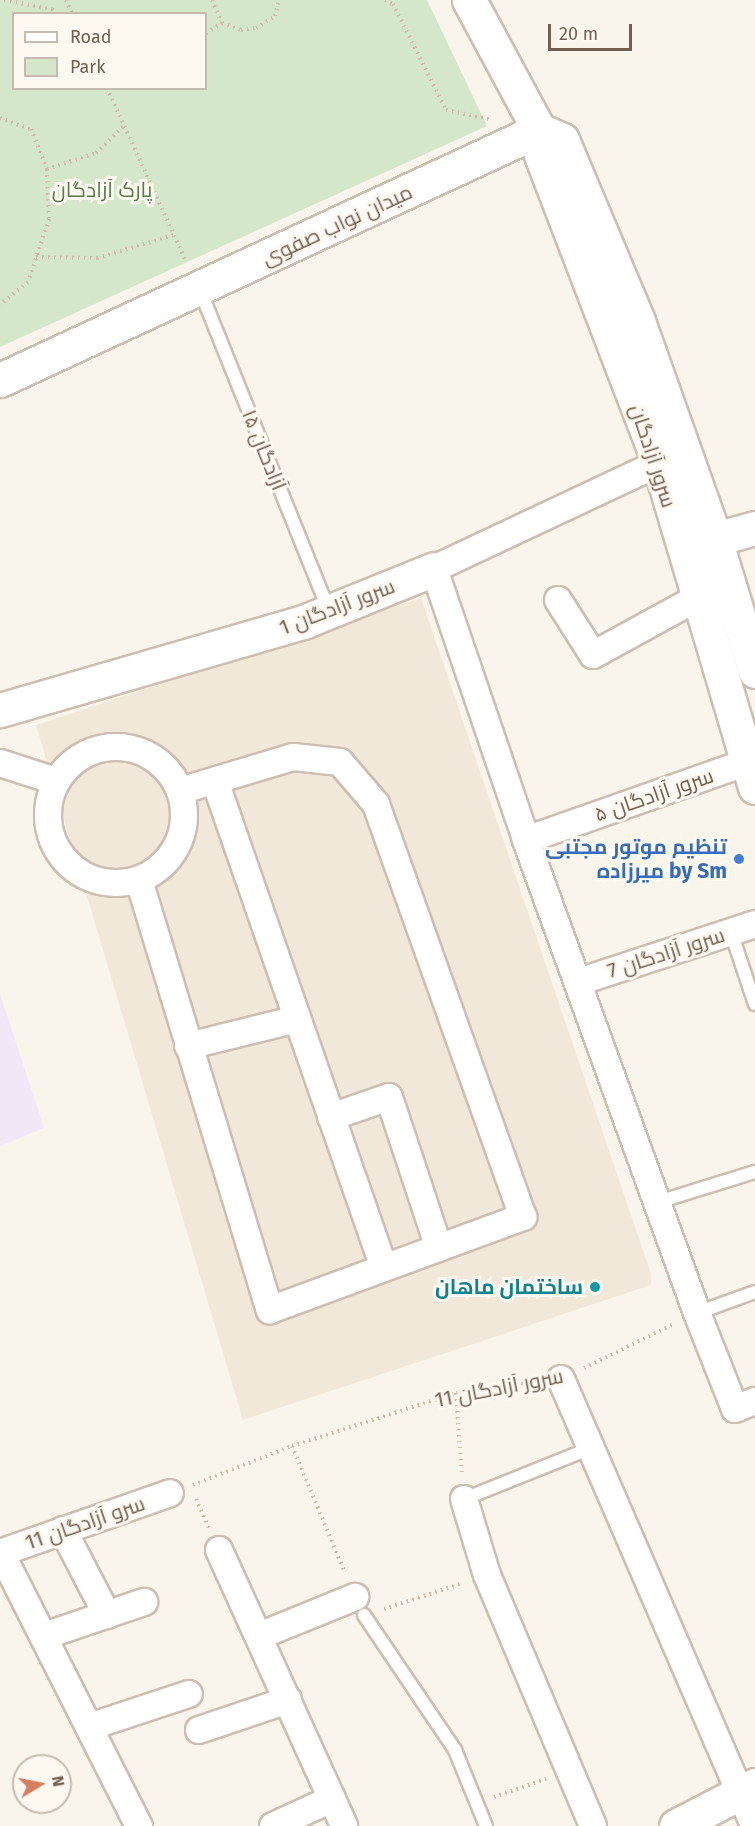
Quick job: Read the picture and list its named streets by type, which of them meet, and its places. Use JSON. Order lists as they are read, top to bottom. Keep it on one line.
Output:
{"streets":{"main road":["میدان نواب صفوی","سرور آزادگان","سرور آزادگان 1"],"street":["سرور آزادگان ۵","سرور آزادگان 7","سرو آزادگان 11"],"lane":["آزادگان ۱۵"],"path":["سرور آزادگان 11"]},"crossings":[["میدان نواب صفوی","آزادگان ۱۵"],["میدان نواب صفوی","سرور آزادگان"],["آزادگان ۱۵","سرور آزادگان 1"],["سرور آزادگان","سرور آزادگان 1"],["سرور آزادگان","سرور آزادگان ۵"],["سرور آزادگان 11","سرو آزادگان 11"]],"parks":["پارک آزادگان"],"places":["تنظیم موتور مجتبی میرزاده by Sm","ساختمان ماهان"],"legend":["Road","Park"],"scale_bar":"20 m","north":"right"}
